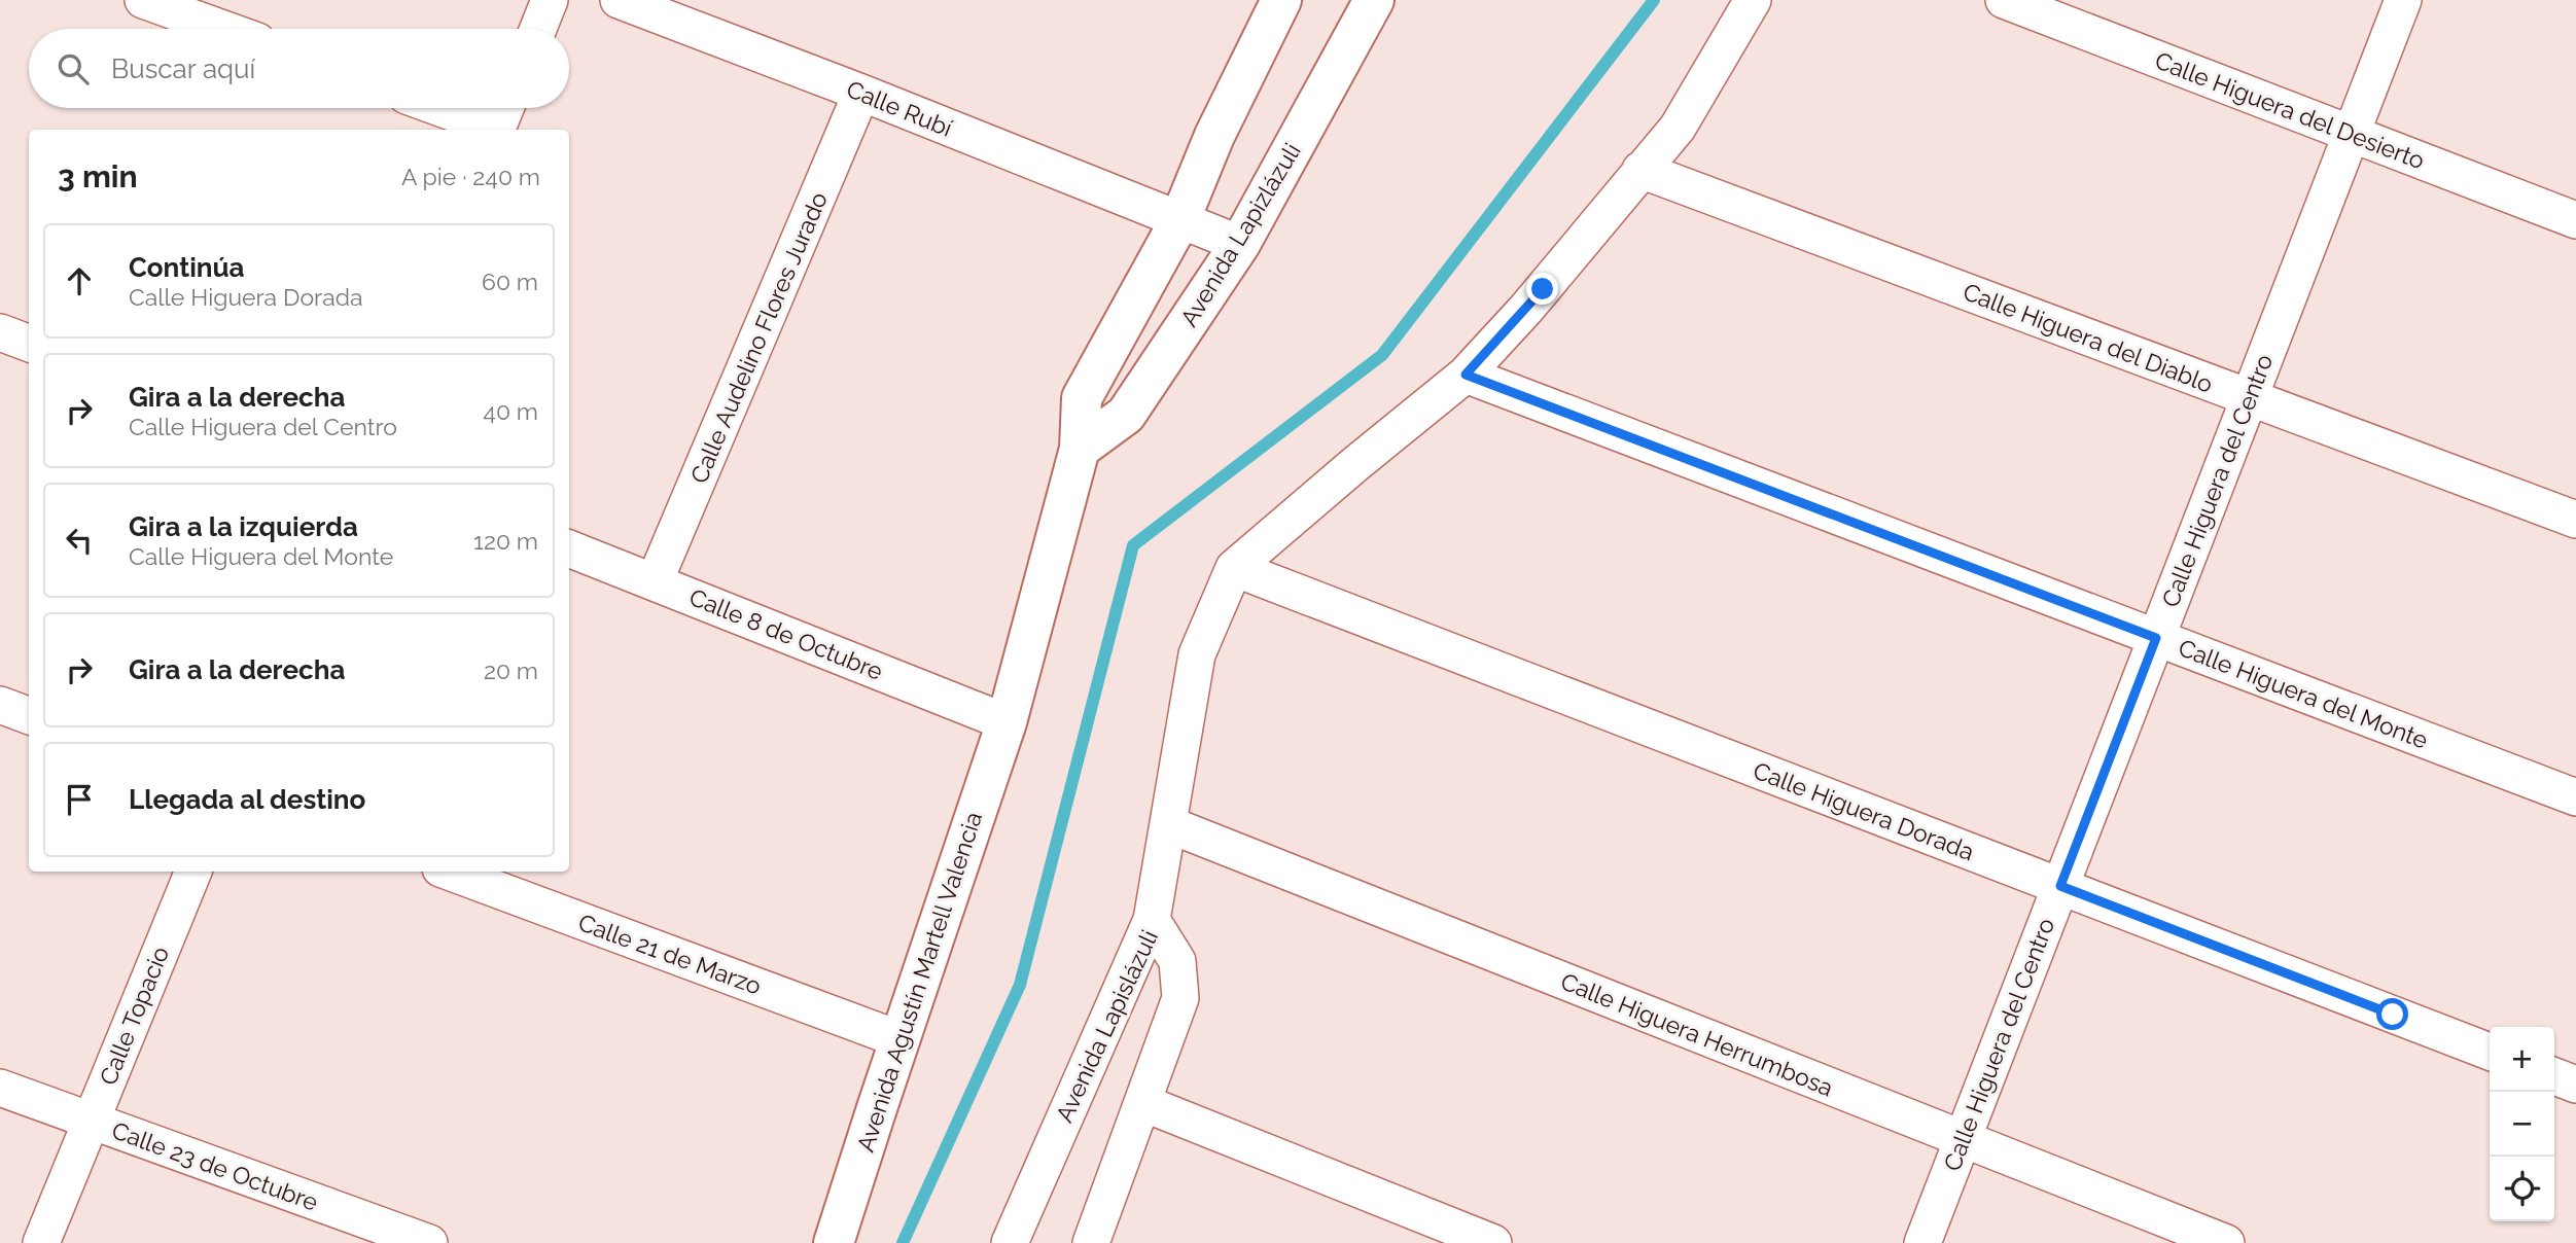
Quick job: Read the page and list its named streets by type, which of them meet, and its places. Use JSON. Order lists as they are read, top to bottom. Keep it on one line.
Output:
{"streets":{"street":["Calle Rubí","Calle Higuera del Desierto","Avenida Lapizlázuli","Calle Audelino Flores Jurado","Calle Higuera del Diablo","Calle Higuera del Centro","Calle 8 de Octubre","Calle Higuera del Monte","Calle Higuera Dorada","Calle 21 de Marzo","Avenida Agustín Martell Valencia","Calle Topacio","Avenida Lapislázuli","Calle Higuera Herrumbosa","Calle 23 de Octubre"]},"crossings":[["Calle Rubí","Avenida Lapizlázuli"],["Calle Rubí","Calle Audelino Flores Jurado"],["Calle Higuera del Desierto","Calle Higuera del Centro"],["Calle Audelino Flores Jurado","Calle 8 de Octubre"],["Calle Higuera del Diablo","Calle Higuera del Centro"],["Calle Higuera del Centro","Calle Higuera del Monte"],["Calle Higuera del Centro","Calle Higuera Dorada"],["Calle Higuera del Centro","Calle Higuera Herrumbosa"],["Calle 8 de Octubre","Avenida Agustín Martell Valencia"],["Calle 21 de Marzo","Avenida Agustín Martell Valencia"],["Calle Topacio","Calle 23 de Octubre"]],"page":{"search":"Buscar aquí","heading":["3 min","A pie · 240 m"],"list":[["Continúa","Calle Higuera Dorada","60 m"],["Gira a la derecha","Calle Higuera del Centro","40 m"],["Gira a la izquierda","Calle Higuera del Monte","120 m"],["Gira a la derecha","20 m"],"Llegada al destino"],"map_buttons":["+","−"]}}
